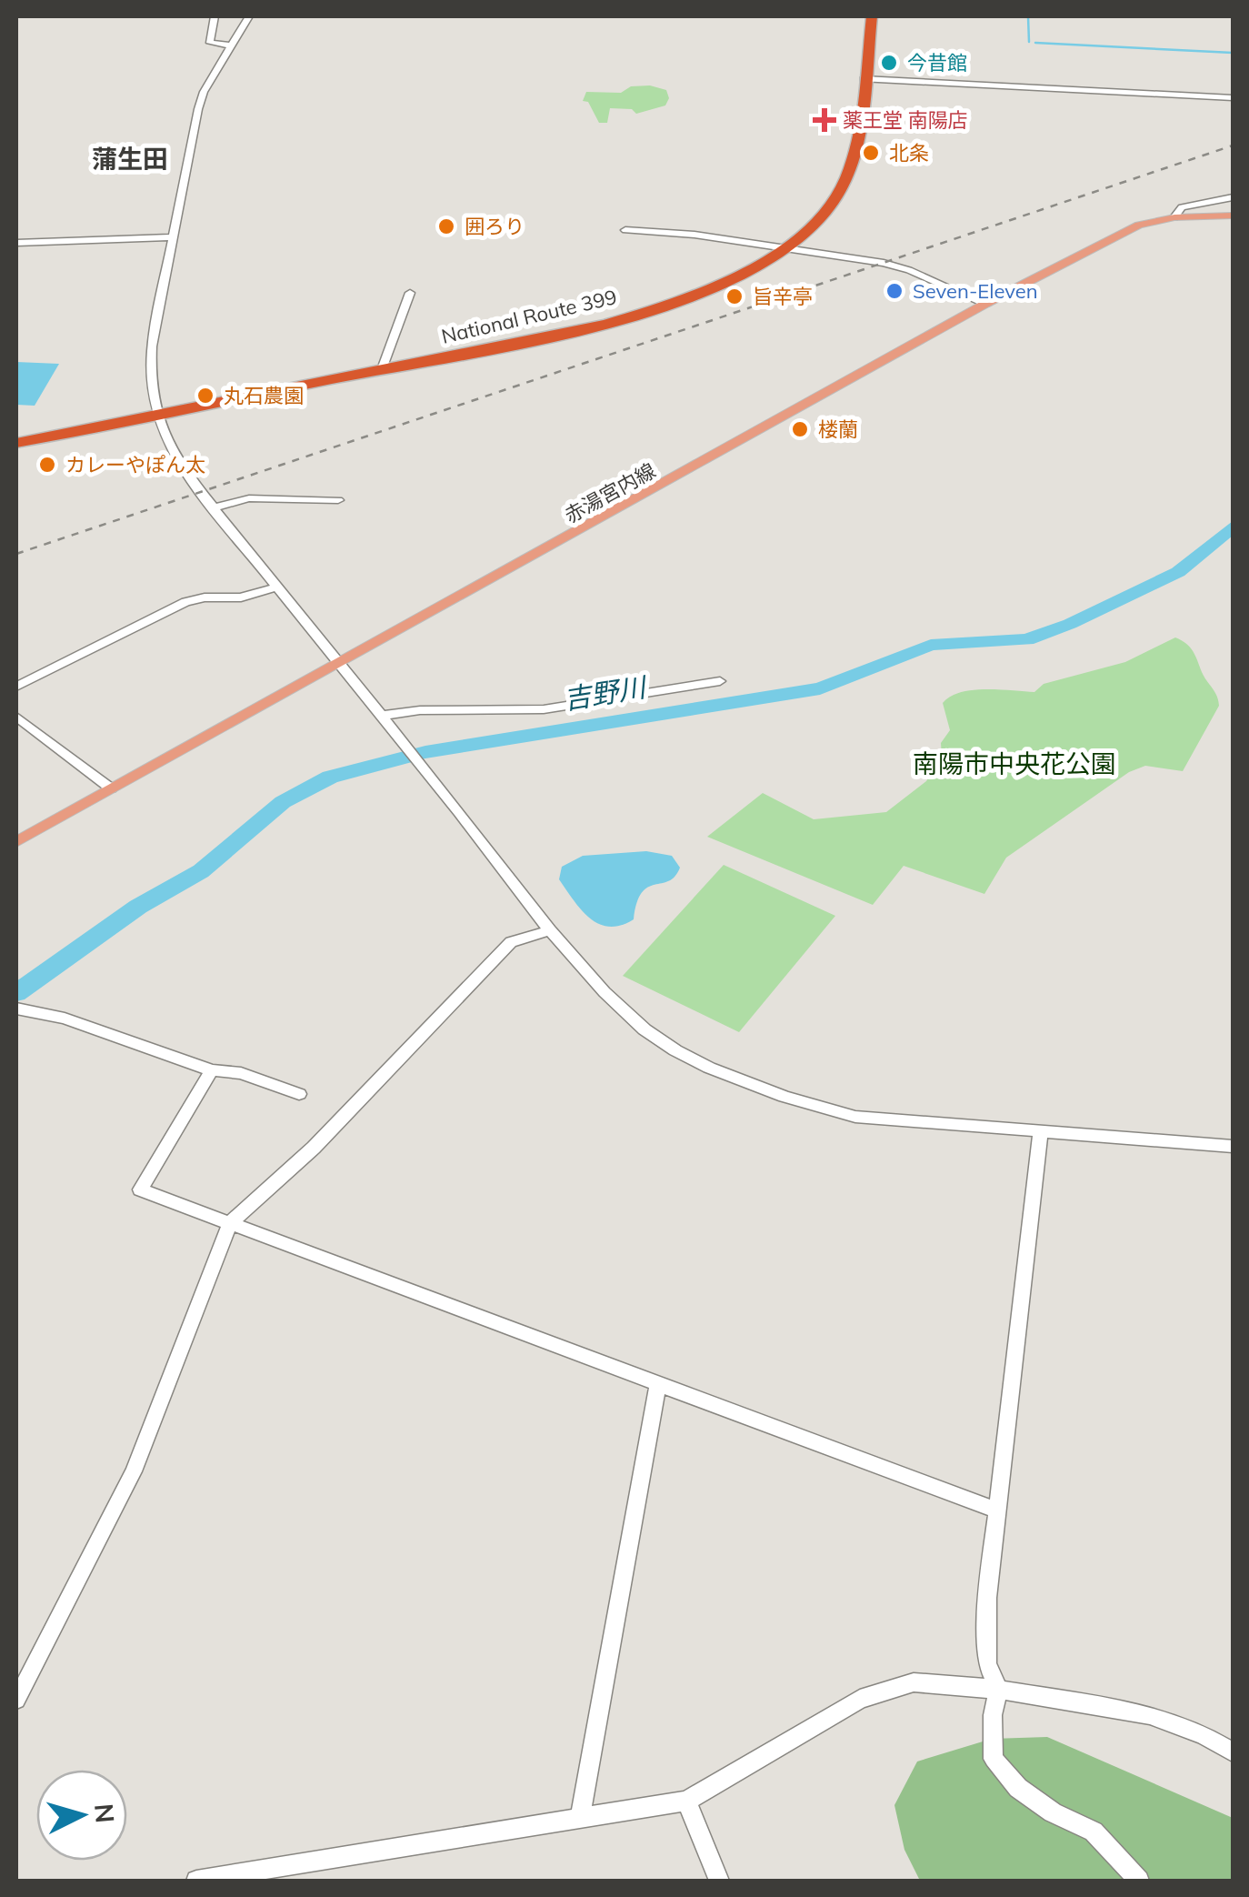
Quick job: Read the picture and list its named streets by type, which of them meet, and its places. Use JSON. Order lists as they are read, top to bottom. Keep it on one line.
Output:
{"streets":{"highway":["National Route 399"],"main road":["赤湯宮内線"]},"districts":["蒲生田"],"water":["吉野川"],"parks":["南陽市中央花公園"],"places":{"other":["今昔館","北条","囲ろり","Seven-Eleven","旨辛亭","丸石農園","楼蘭","カレーやぽん太"],"health":["薬王堂 南陽店"]},"north":"right"}
